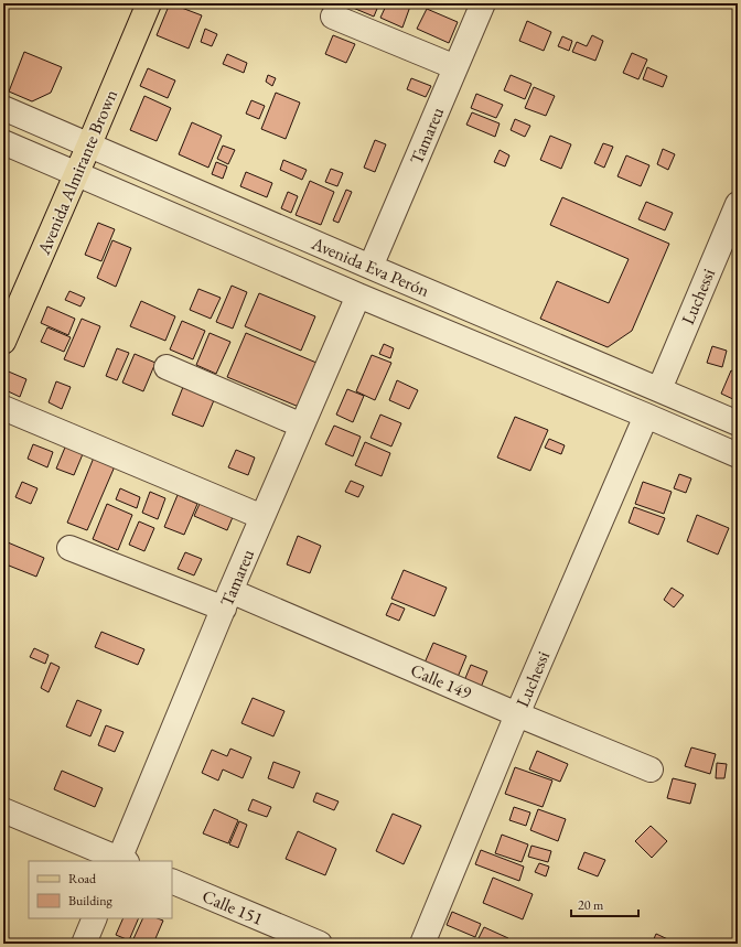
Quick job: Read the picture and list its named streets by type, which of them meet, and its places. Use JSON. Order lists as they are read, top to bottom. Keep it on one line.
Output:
{"streets":{"main road":["Avenida Almirante Brown"],"street":["Tamareu","Avenida Eva Perón","Luchessi","Calle 149","Calle 151"]},"crossings":[["Tamareu","Avenida Eva Perón"],["Tamareu","Calle 149"],["Avenida Almirante Brown","Avenida Eva Perón"],["Avenida Eva Perón","Luchessi"],["Luchessi","Calle 149"]],"legend":["Road","Building"],"scale_bar":"20 m"}
